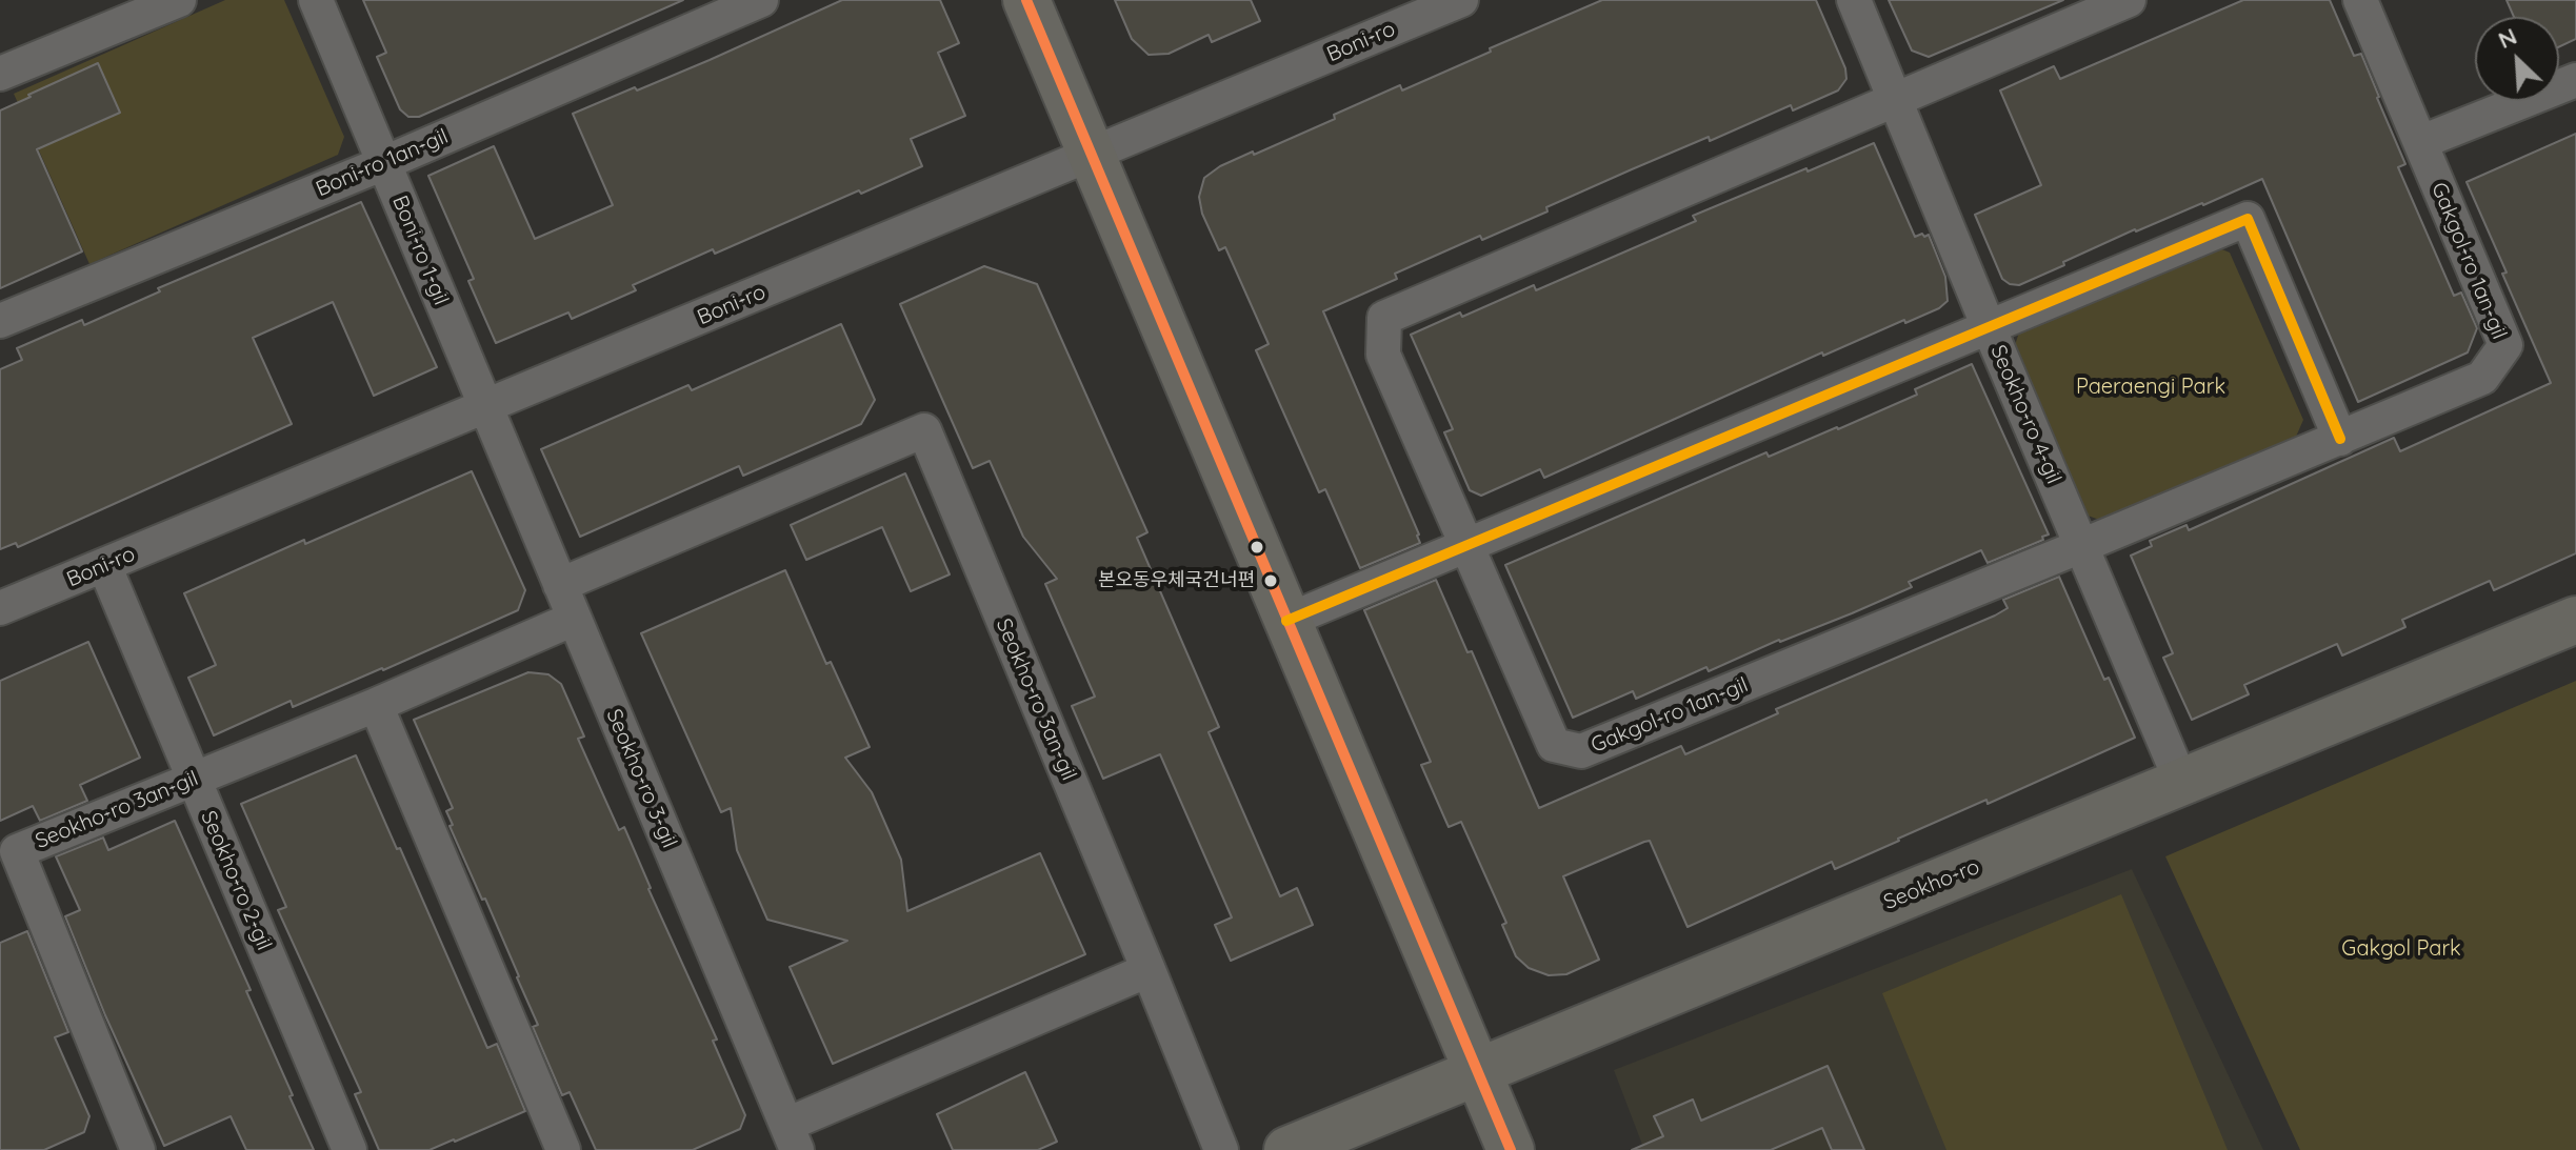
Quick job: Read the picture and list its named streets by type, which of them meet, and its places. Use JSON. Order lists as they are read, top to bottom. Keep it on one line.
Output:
{"streets":{"main road":["Seokho-ro"],"street":["Boni-ro","Boni-ro 1an-gil","Boni-ro 1-gil","Gakgol-ro 1an-gil","Seokho-ro 4-gil","Seokho-ro 3an-gil","Seokho-ro 3-gil","Seokho-ro 2-gil"]},"crossings":[["Boni-ro","Boni-ro 1-gil"],["Boni-ro","Seokho-ro 3-gil"],["Boni-ro","Seokho-ro 2-gil"],["Boni-ro 1an-gil","Boni-ro 1-gil"],["Boni-ro 1-gil","Seokho-ro 3-gil"],["Gakgol-ro 1an-gil","Seokho-ro 4-gil"],["Seokho-ro 4-gil","Seokho-ro"],["Seokho-ro 3an-gil","Seokho-ro 3-gil"],["Seokho-ro 3an-gil","Seokho-ro 2-gil"]],"parks":["Paeraengi Park","Gakgol Park"],"places":["본오동우체국건너편"],"north":"top left"}
